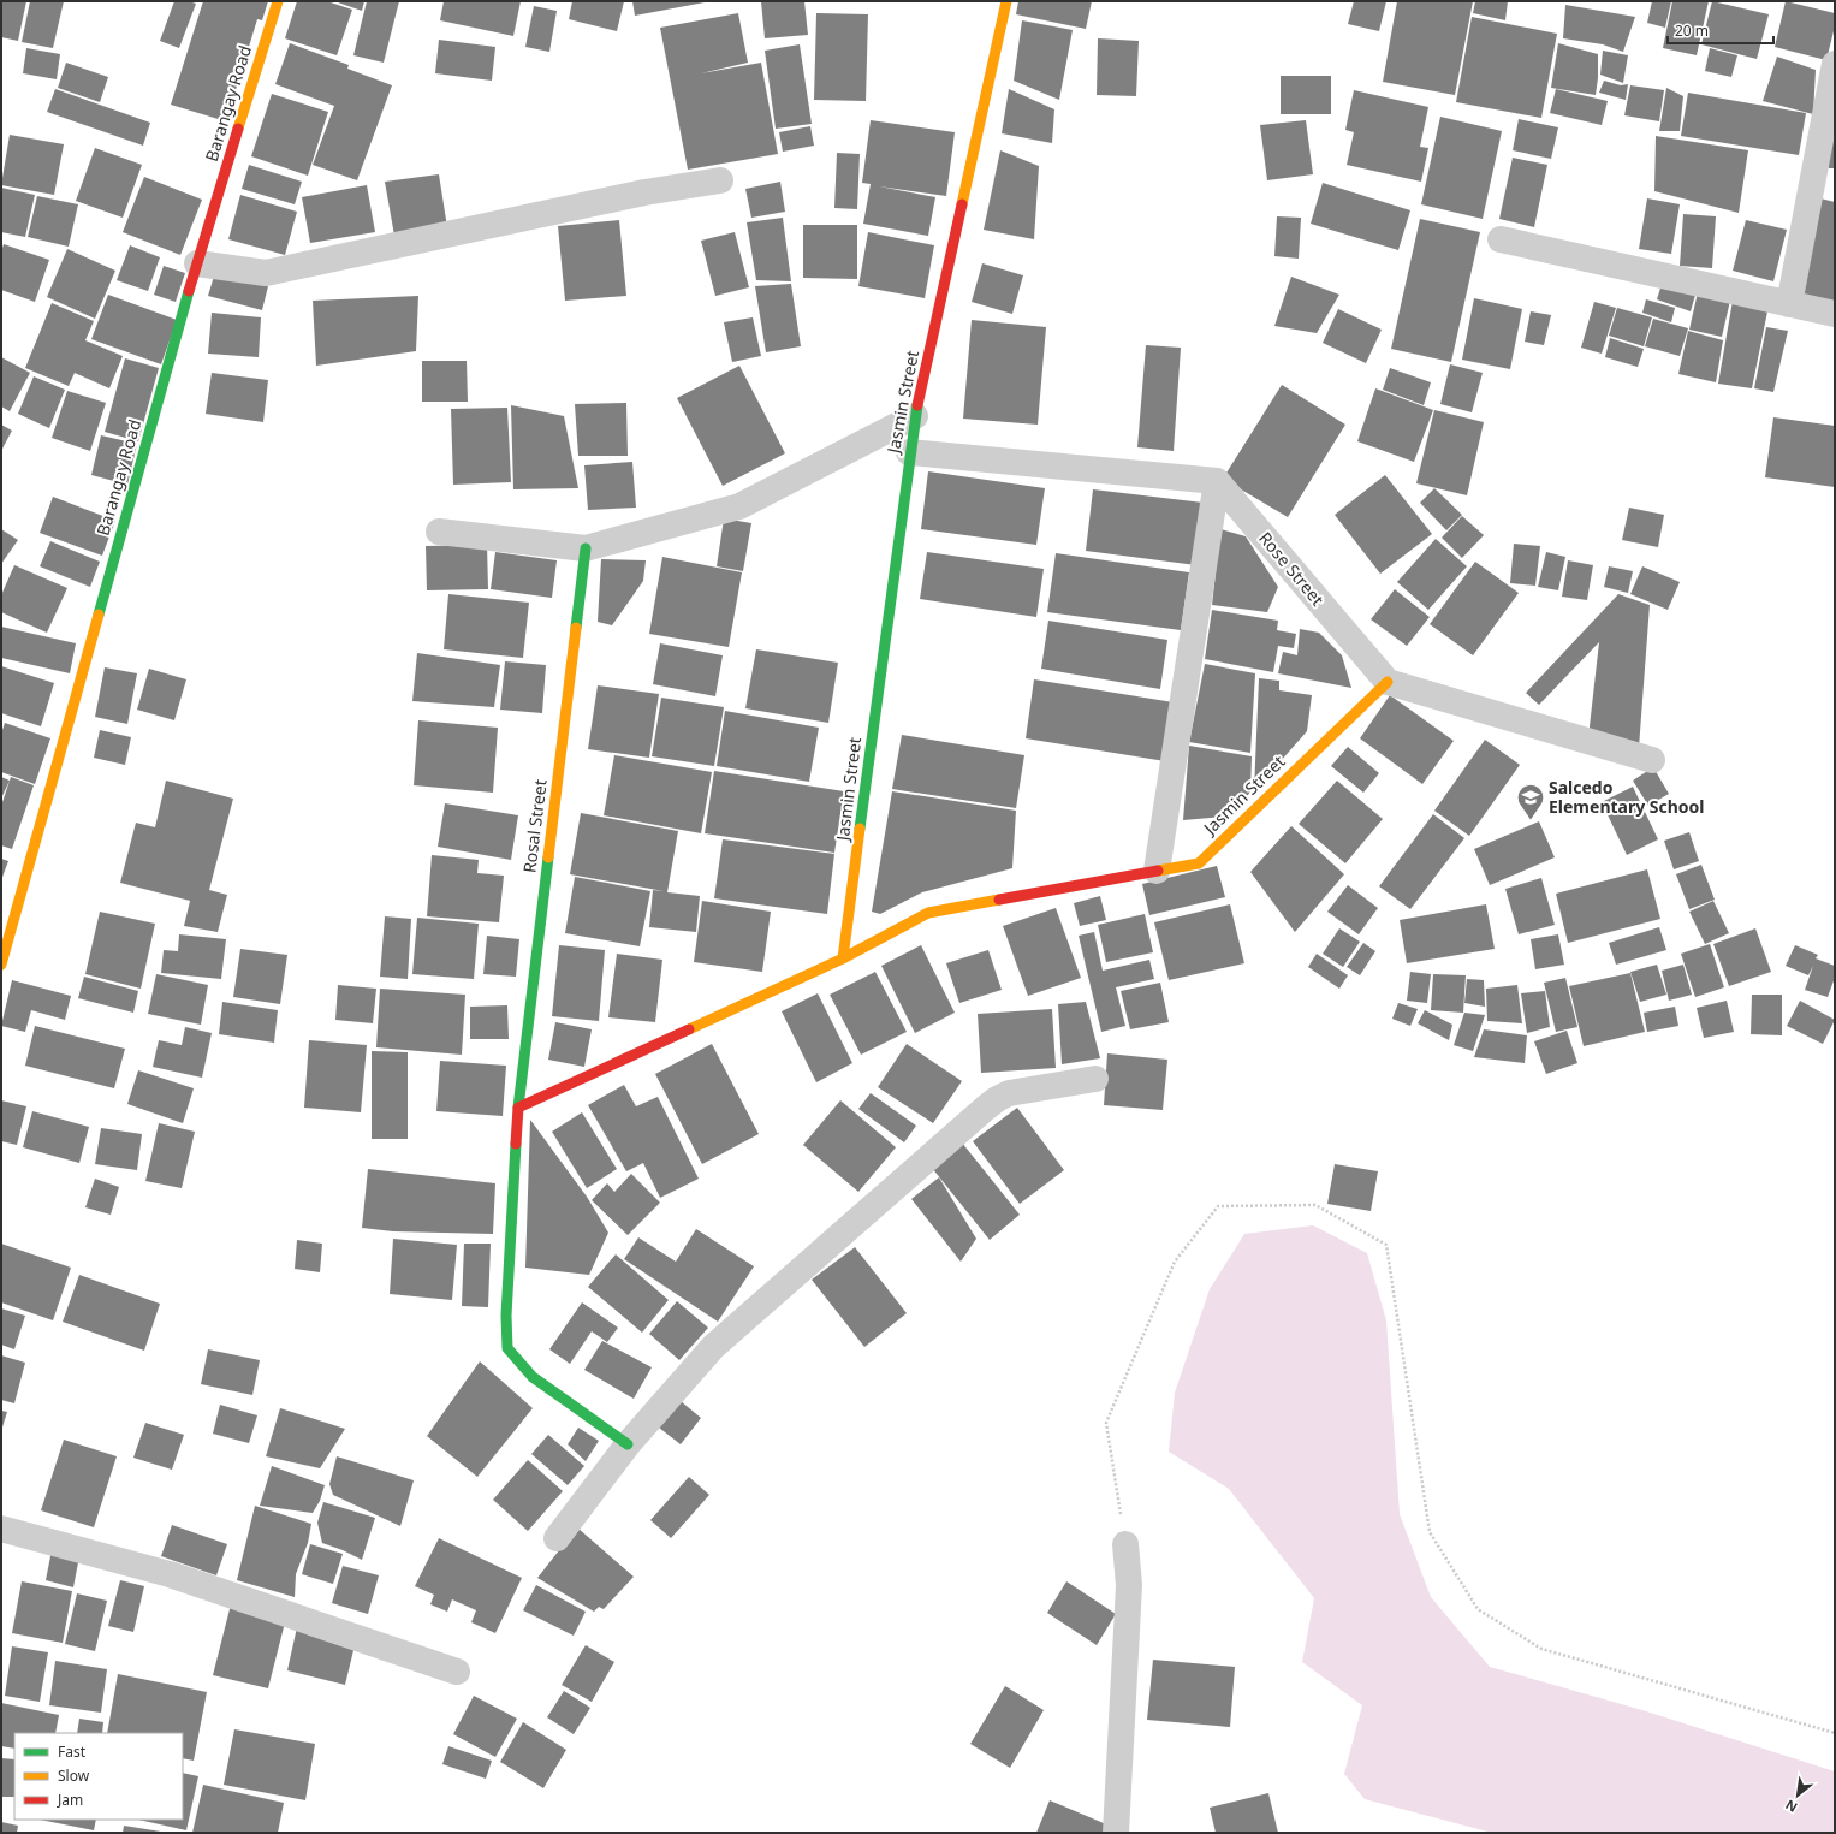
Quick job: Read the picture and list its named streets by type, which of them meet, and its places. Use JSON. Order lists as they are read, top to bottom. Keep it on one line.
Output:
{"streets":{"street":["Barangay Road","Jasmin Street","Rose Street","Rosal Street"]},"crossings":[["Jasmin Street","Rose Street"]],"places":{"school or university":["Salcedo Elementary School"]},"legend":["Fast","Slow","Jam"],"scale_bar":"20 m","north":"bottom left"}
